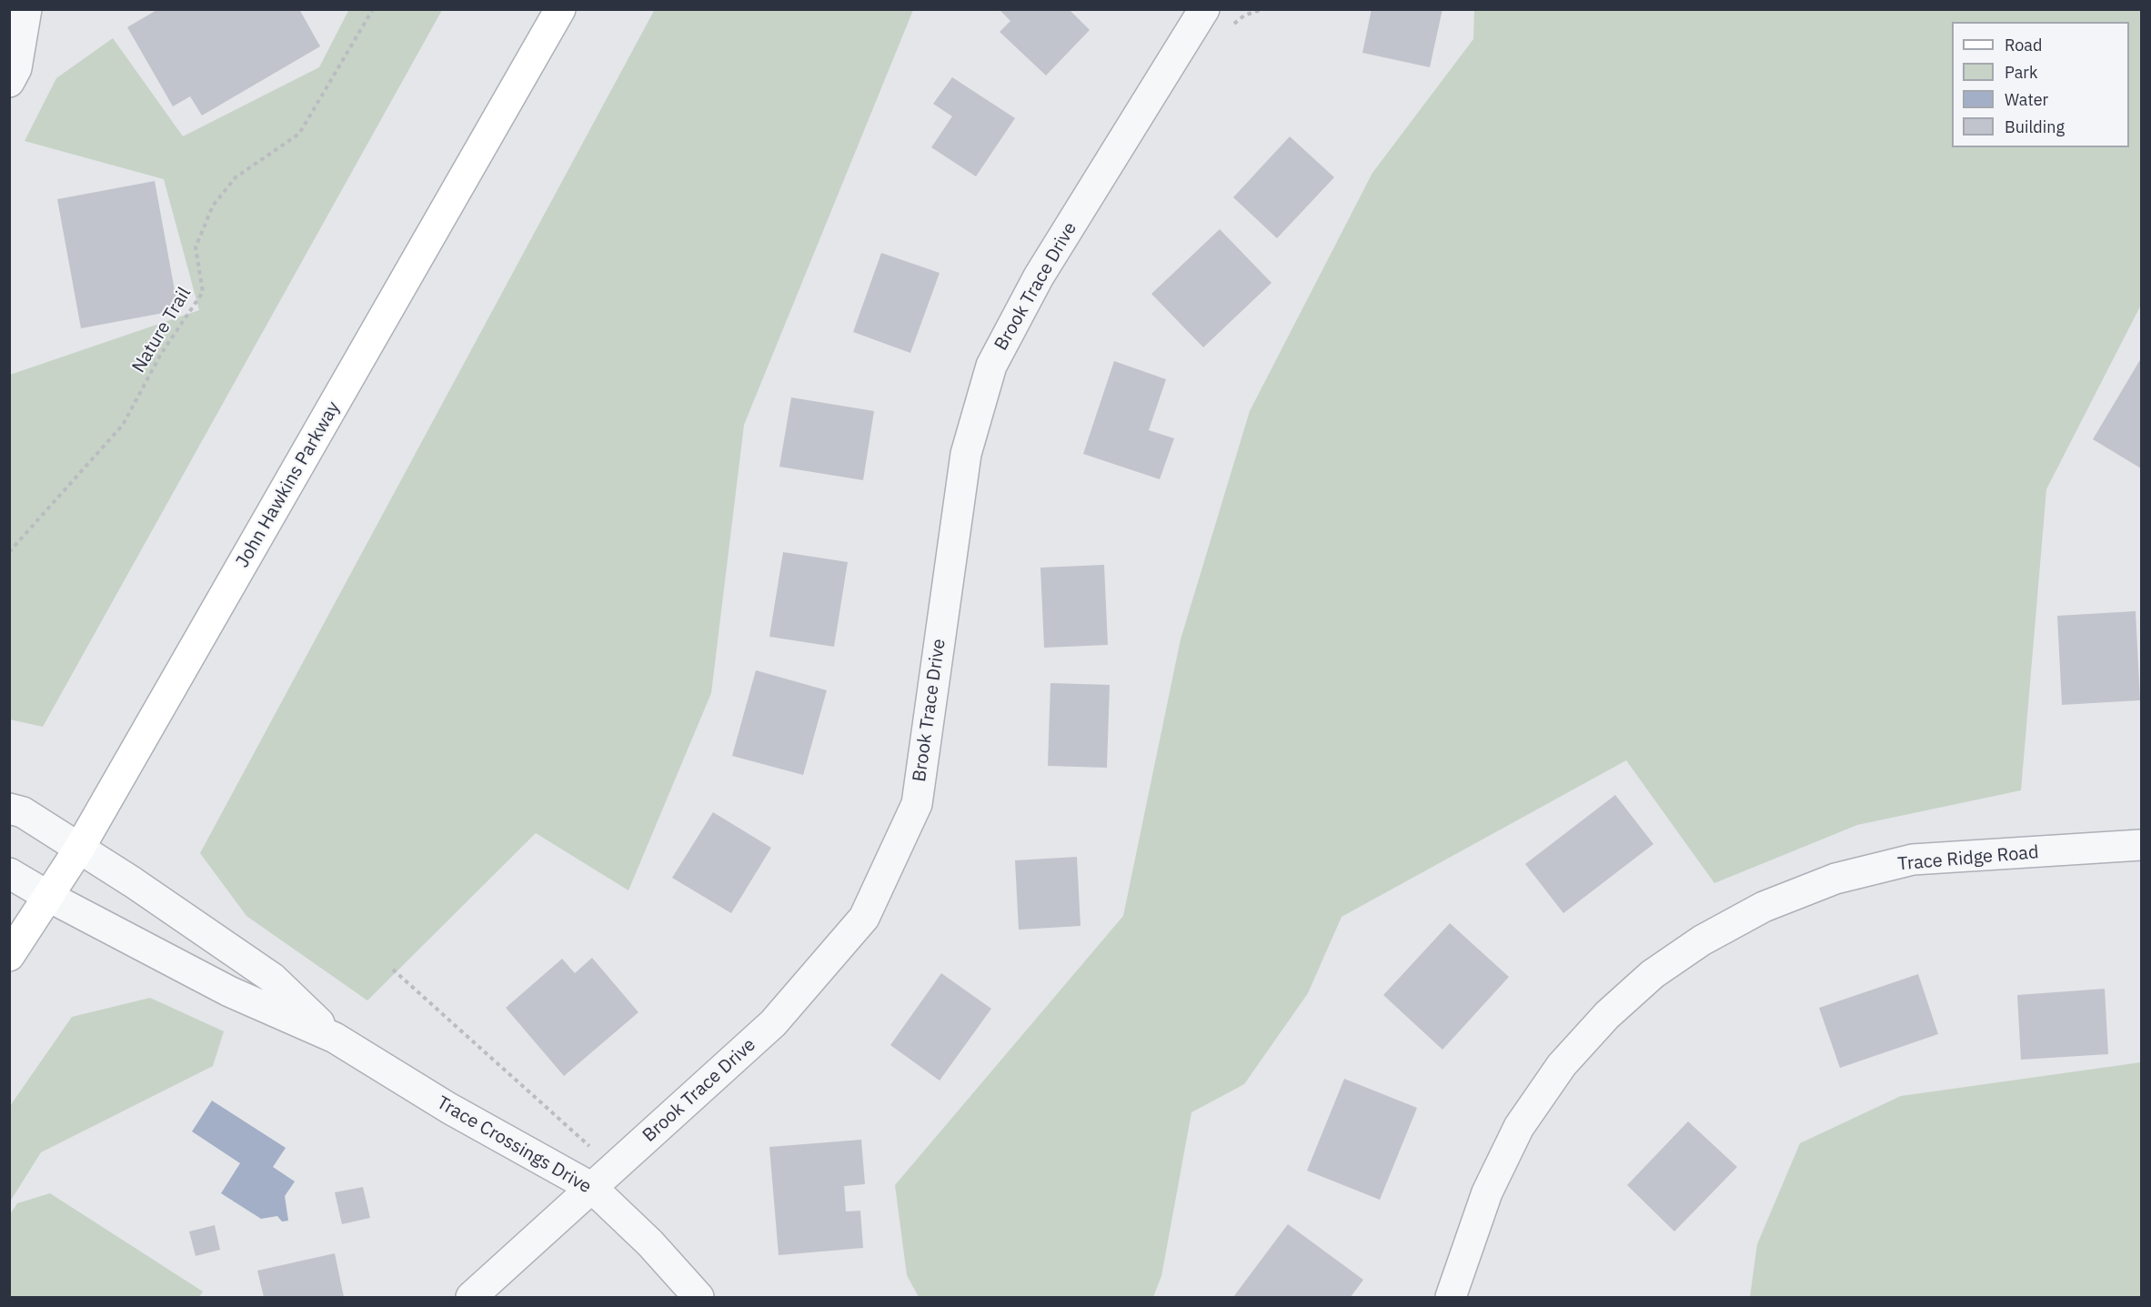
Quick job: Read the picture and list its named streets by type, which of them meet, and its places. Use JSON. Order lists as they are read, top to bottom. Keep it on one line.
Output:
{"streets":{"main road":["John Hawkins Parkway"],"street":["Brook Trace Drive","Trace Ridge Road","Trace Crossings Drive"],"path":["Nature Trail"]},"crossings":[["Brook Trace Drive","Trace Crossings Drive"],["John Hawkins Parkway","Trace Crossings Drive"]],"legend":["Road","Park","Water","Building"]}
